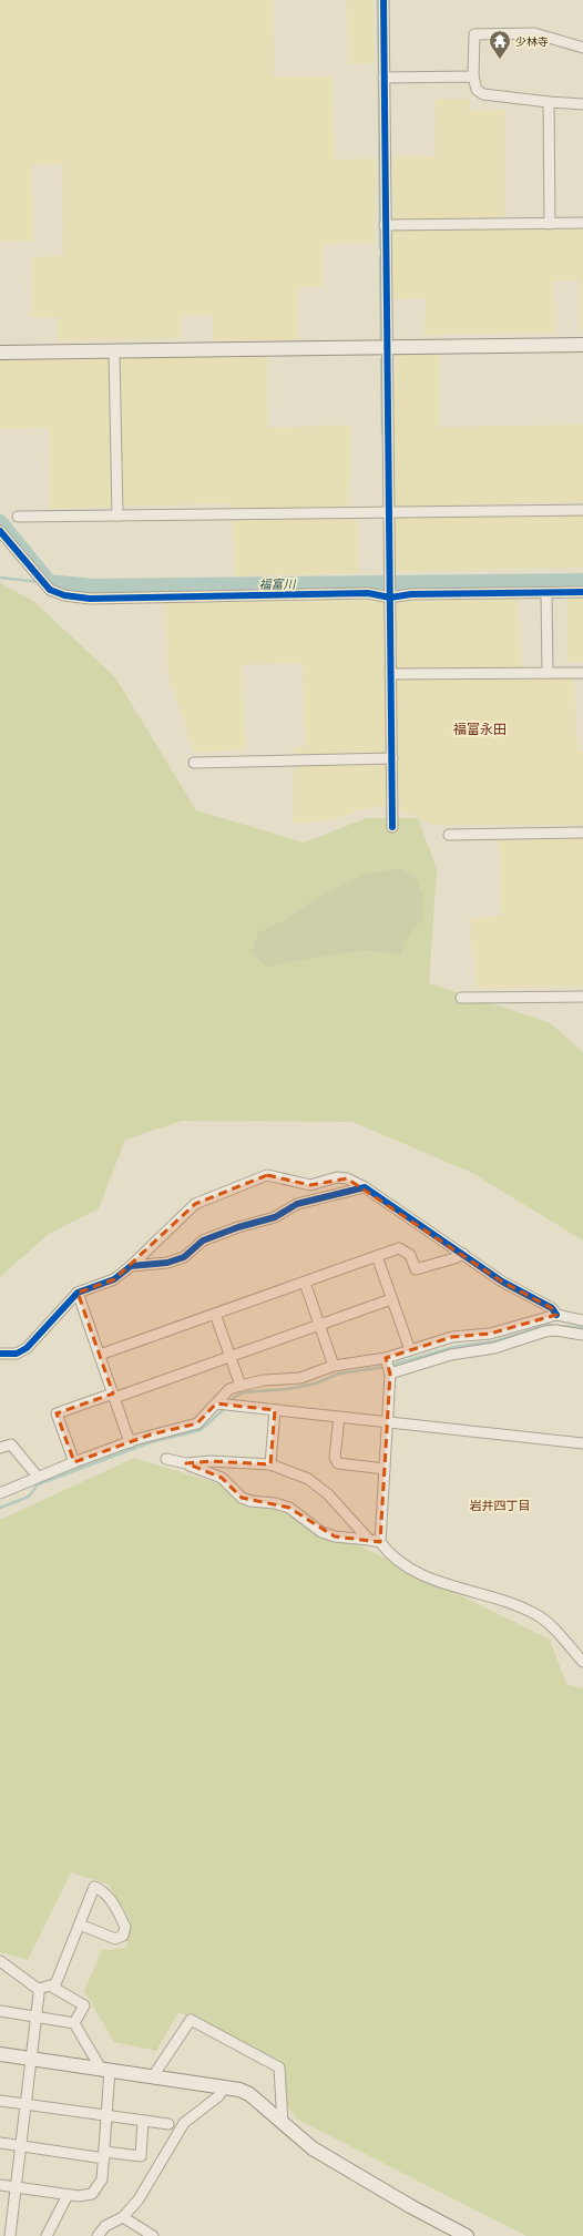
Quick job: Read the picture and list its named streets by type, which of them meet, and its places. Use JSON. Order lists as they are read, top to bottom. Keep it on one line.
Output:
{"districts":["福富永田","岩井四丁目"],"water":["福富川"],"places":{"temple":["少林寺"]}}
